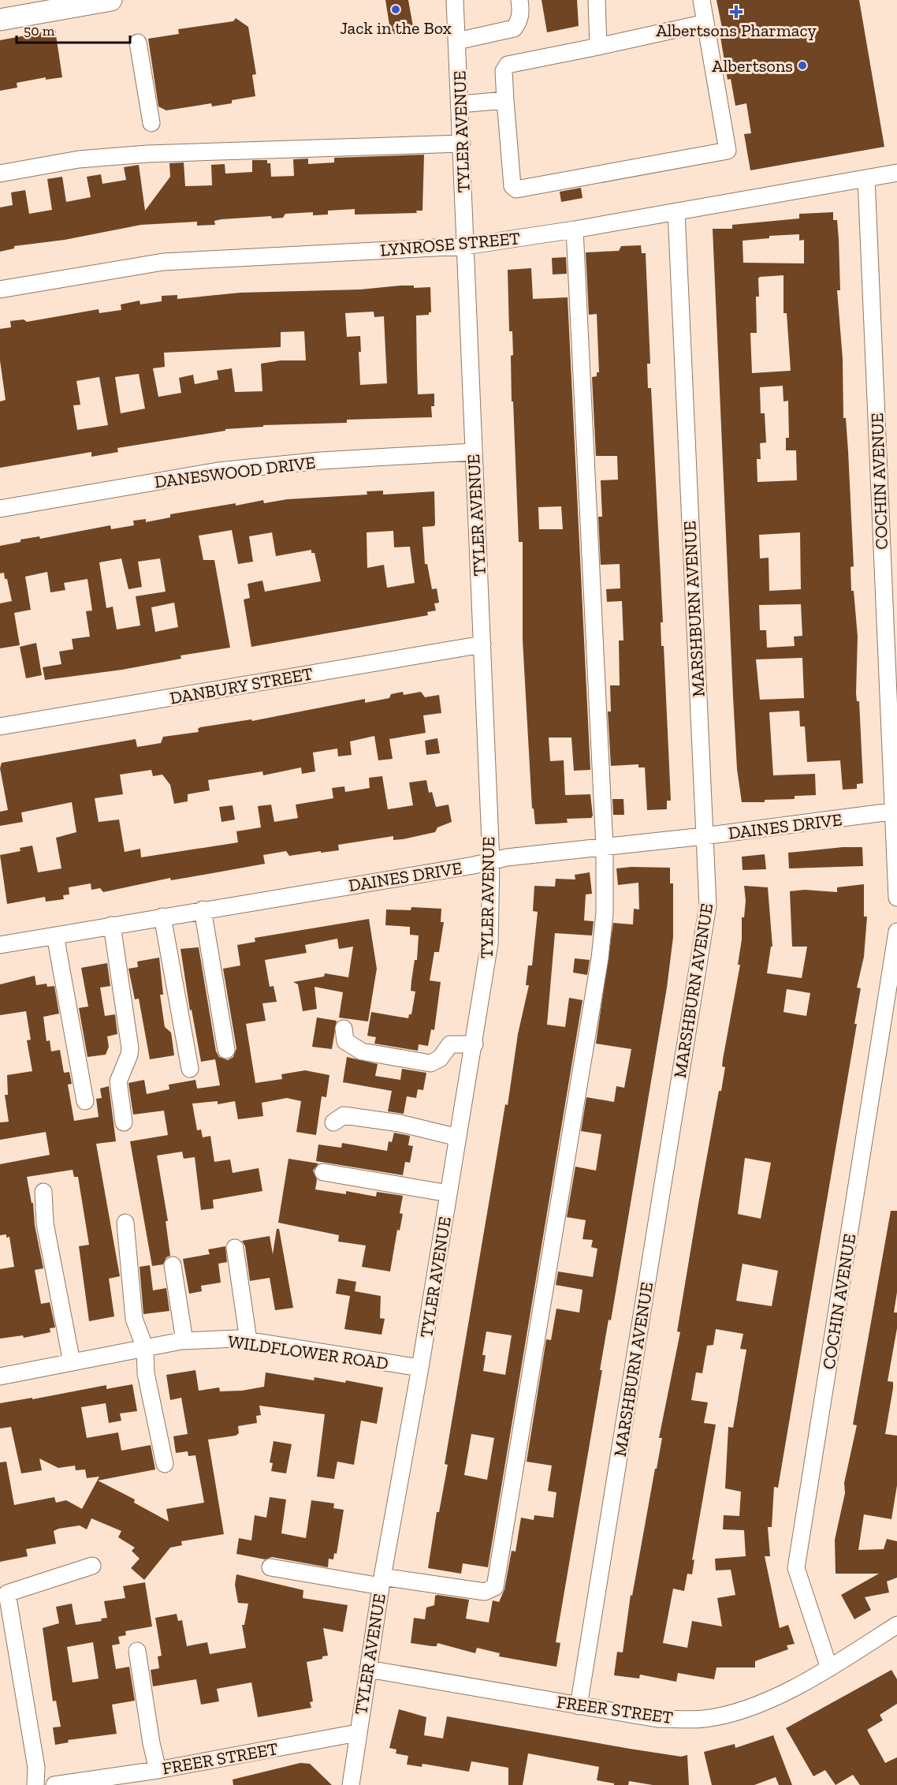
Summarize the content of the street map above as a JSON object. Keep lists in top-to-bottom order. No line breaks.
{"streets":{"street":["TYLER AVENUE","LYNROSE STREET","DANESWOOD DRIVE","COCHIN AVENUE","MARSHBURN AVENUE","DANBURY STREET","DAINES DRIVE","WILDFLOWER ROAD","FREER STREET"]},"crossings":[["TYLER AVENUE","LYNROSE STREET"],["TYLER AVENUE","DANESWOOD DRIVE"],["TYLER AVENUE","DANBURY STREET"],["TYLER AVENUE","DAINES DRIVE"],["TYLER AVENUE","WILDFLOWER ROAD"],["TYLER AVENUE","FREER STREET"],["LYNROSE STREET","COCHIN AVENUE"],["LYNROSE STREET","MARSHBURN AVENUE"],["COCHIN AVENUE","DAINES DRIVE"],["COCHIN AVENUE","FREER STREET"],["MARSHBURN AVENUE","DAINES DRIVE"],["MARSHBURN AVENUE","FREER STREET"]],"places":{"other":["Jack in the Box","Albertsons"],"health":["Albertsons Pharmacy"]},"scale_bar":"50 m"}
